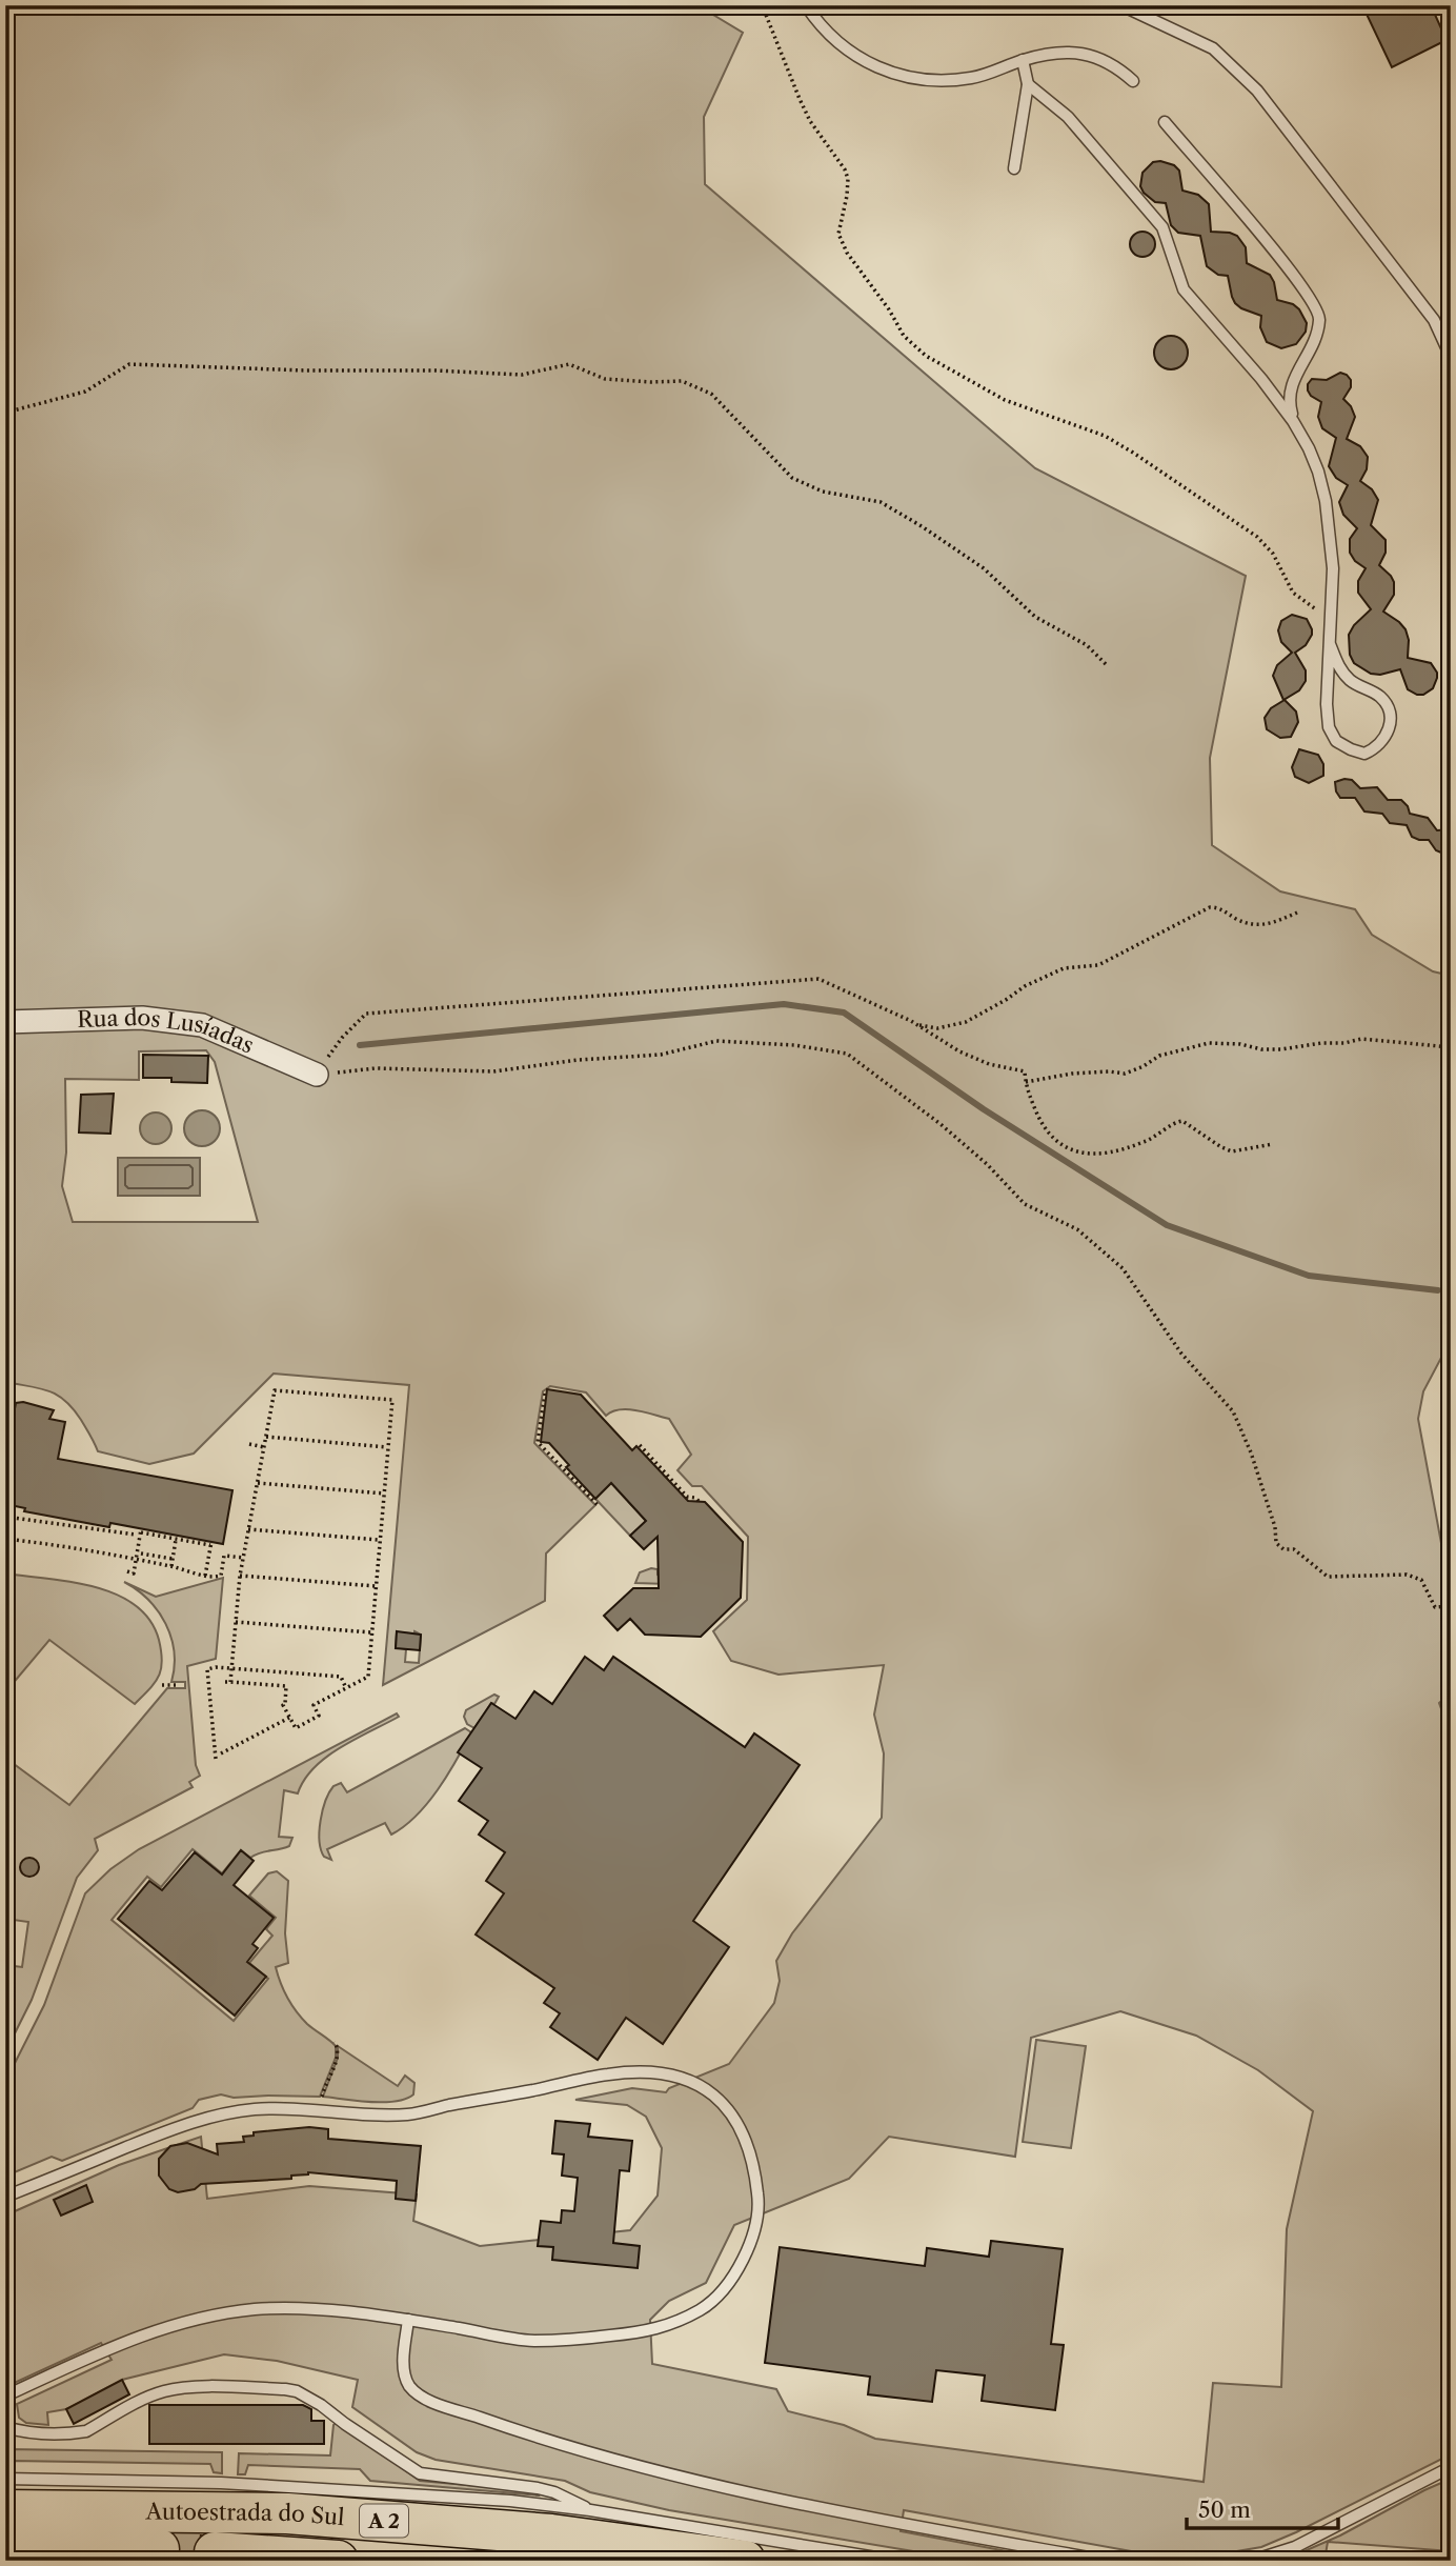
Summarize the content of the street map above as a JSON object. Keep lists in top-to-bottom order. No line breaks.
{"streets":{"highway":["Autoestrada do Sul","A 2"],"street":["Rua dos Lusíadas"]},"scale_bar":"50 m"}
